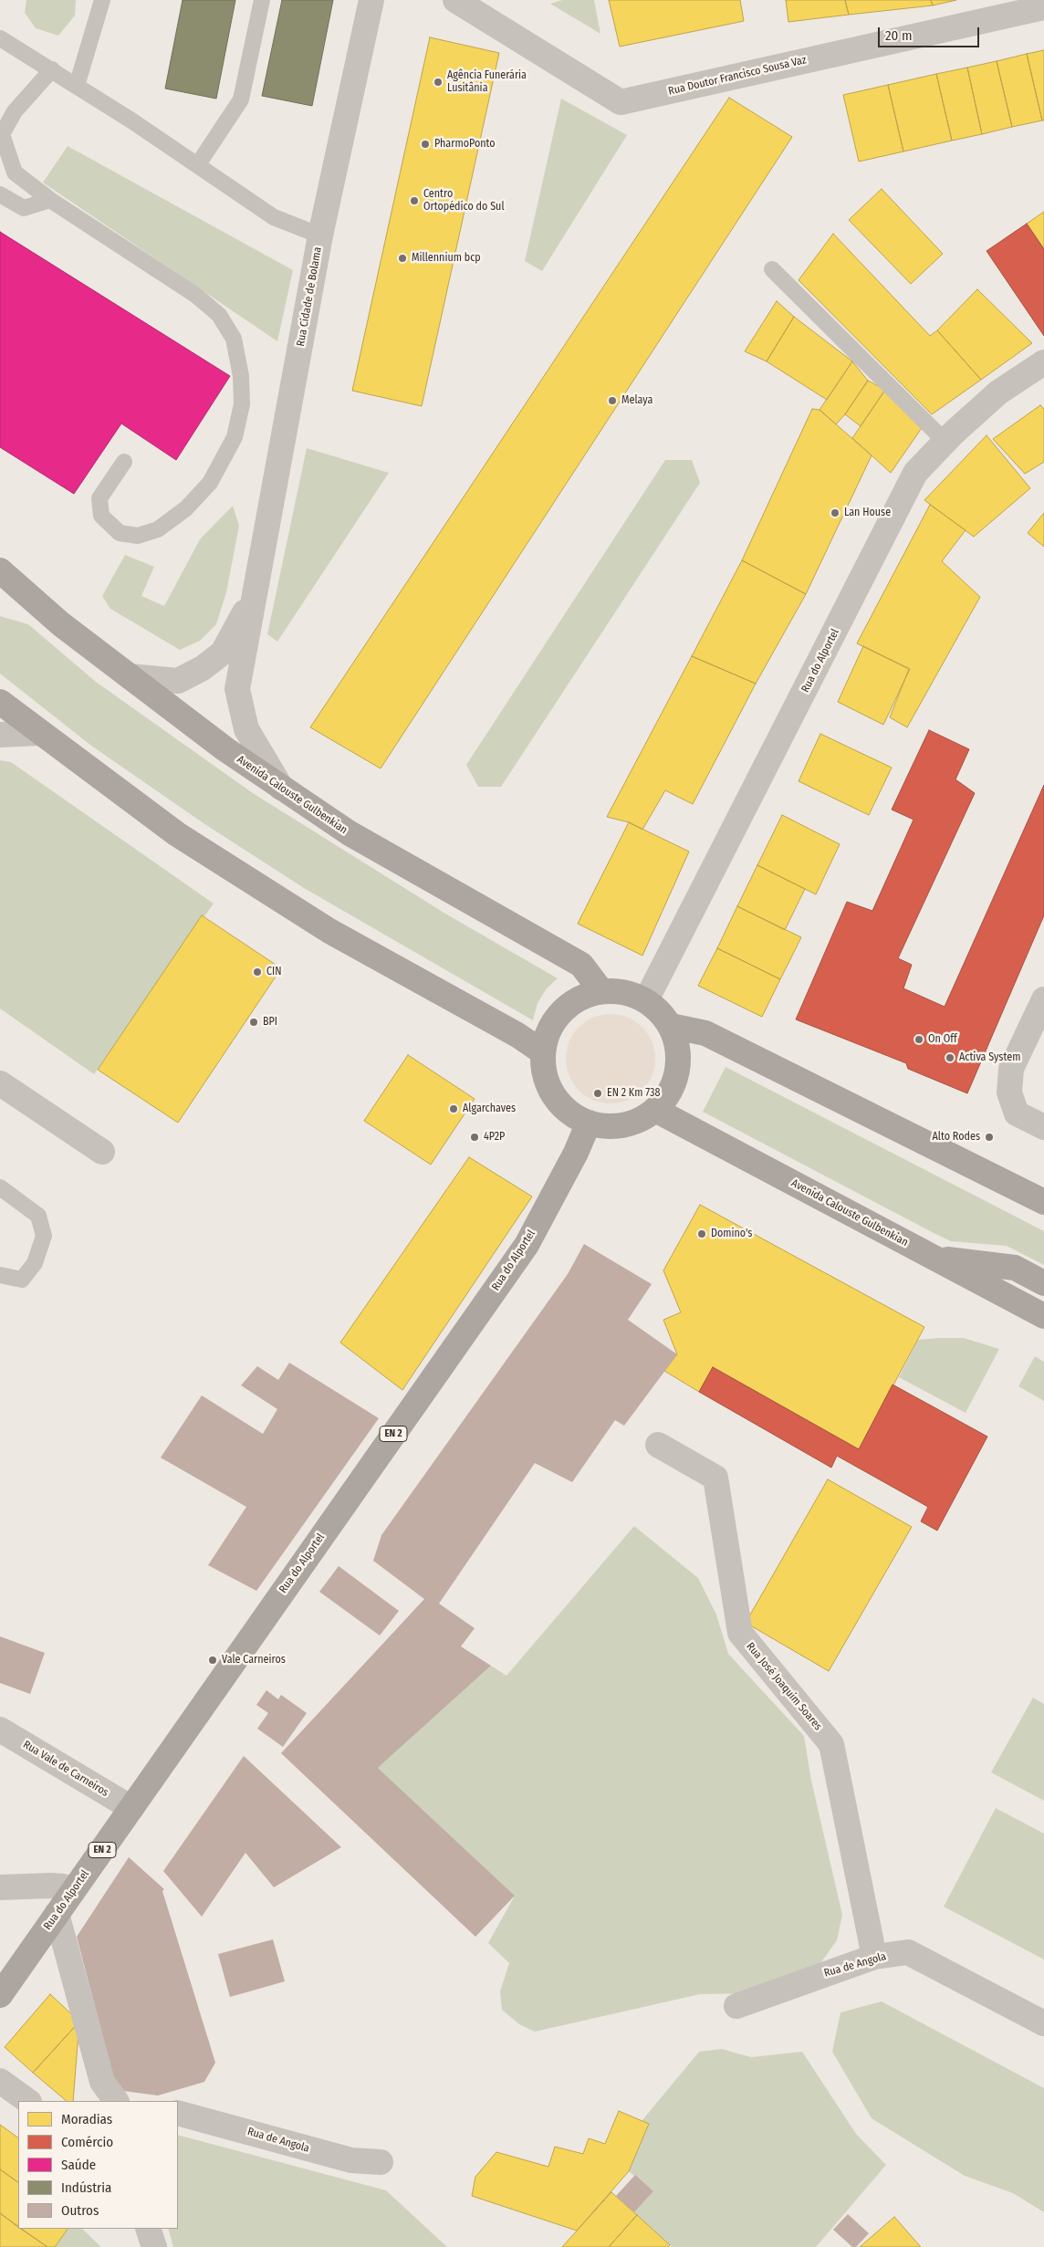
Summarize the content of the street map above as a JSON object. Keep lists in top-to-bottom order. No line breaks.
{"streets":{"main road":["Rua do Alportel","Avenida Calouste Gulbenkian","EN 2"],"street":["Rua Doutor Francisco Sousa Vaz","Rua Cidade de Bolama","Rua José Joaquim Soares","Rua Vale de Carneiros","Rua de Angola"]},"crossings":[["Rua Cidade de Bolama","Avenida Calouste Gulbenkian"],["Rua do Alportel","Avenida Calouste Gulbenkian"],["Rua do Alportel","Rua Vale de Carneiros"],["Rua José Joaquim Soares","Rua de Angola"]],"places":["Agência Funerária Lusitânia","PharmoPonto","Centro Ortopédico do Sul","Millennium bcp","Melaya","Lan House","CIN","BPI","On Off","Activa System","EN 2 Km 738","Algarchaves","4P2P","Alto Rodes","Domino's","Vale Carneiros"],"legend":["Moradias","Comércio","Saúde","Indústria","Outros"],"scale_bar":"20 m"}
